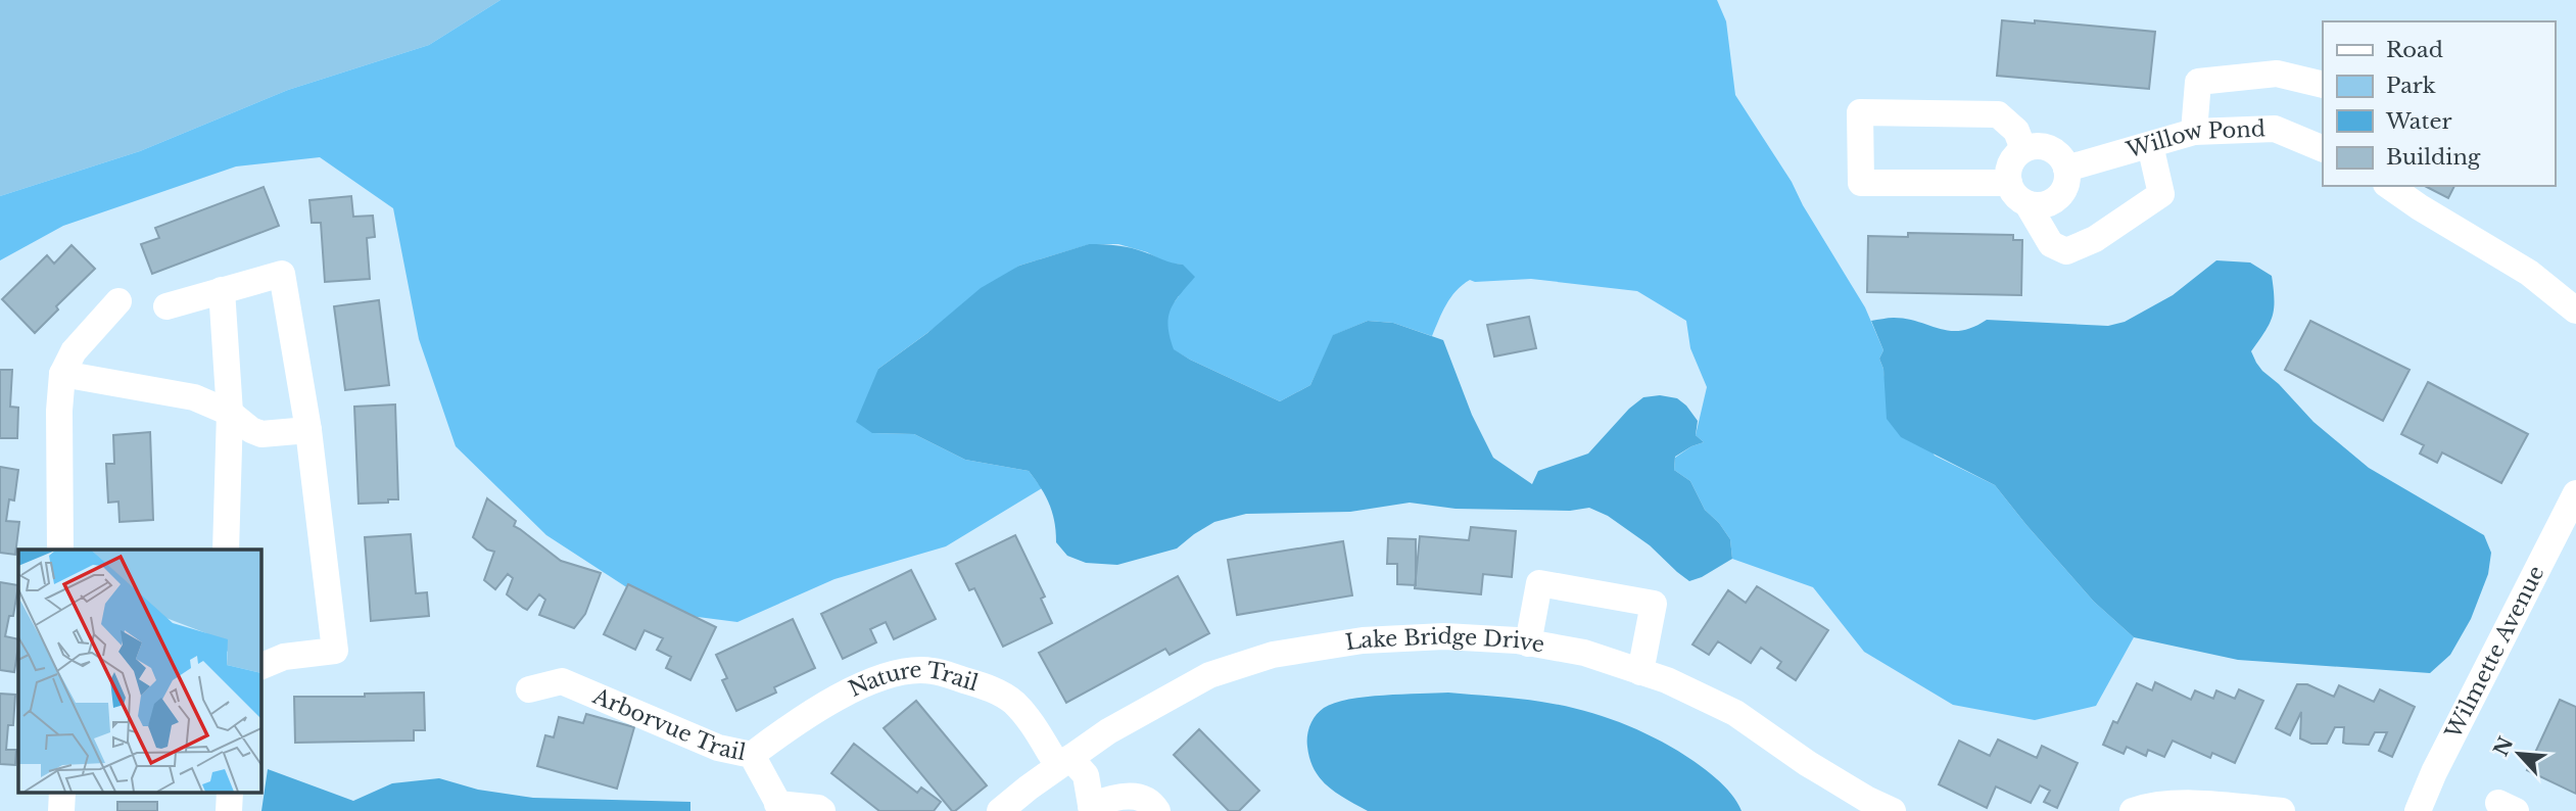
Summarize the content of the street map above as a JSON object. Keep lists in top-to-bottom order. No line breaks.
{"streets":{"street":["Willow Pond","Lake Bridge Drive","Wilmette Avenue","Nature Trail","Arborvue Trail"]},"crossings":[["Lake Bridge Drive","Nature Trail"],["Nature Trail","Arborvue Trail"]],"legend":["Road","Park","Water","Building"],"north":"top left"}
